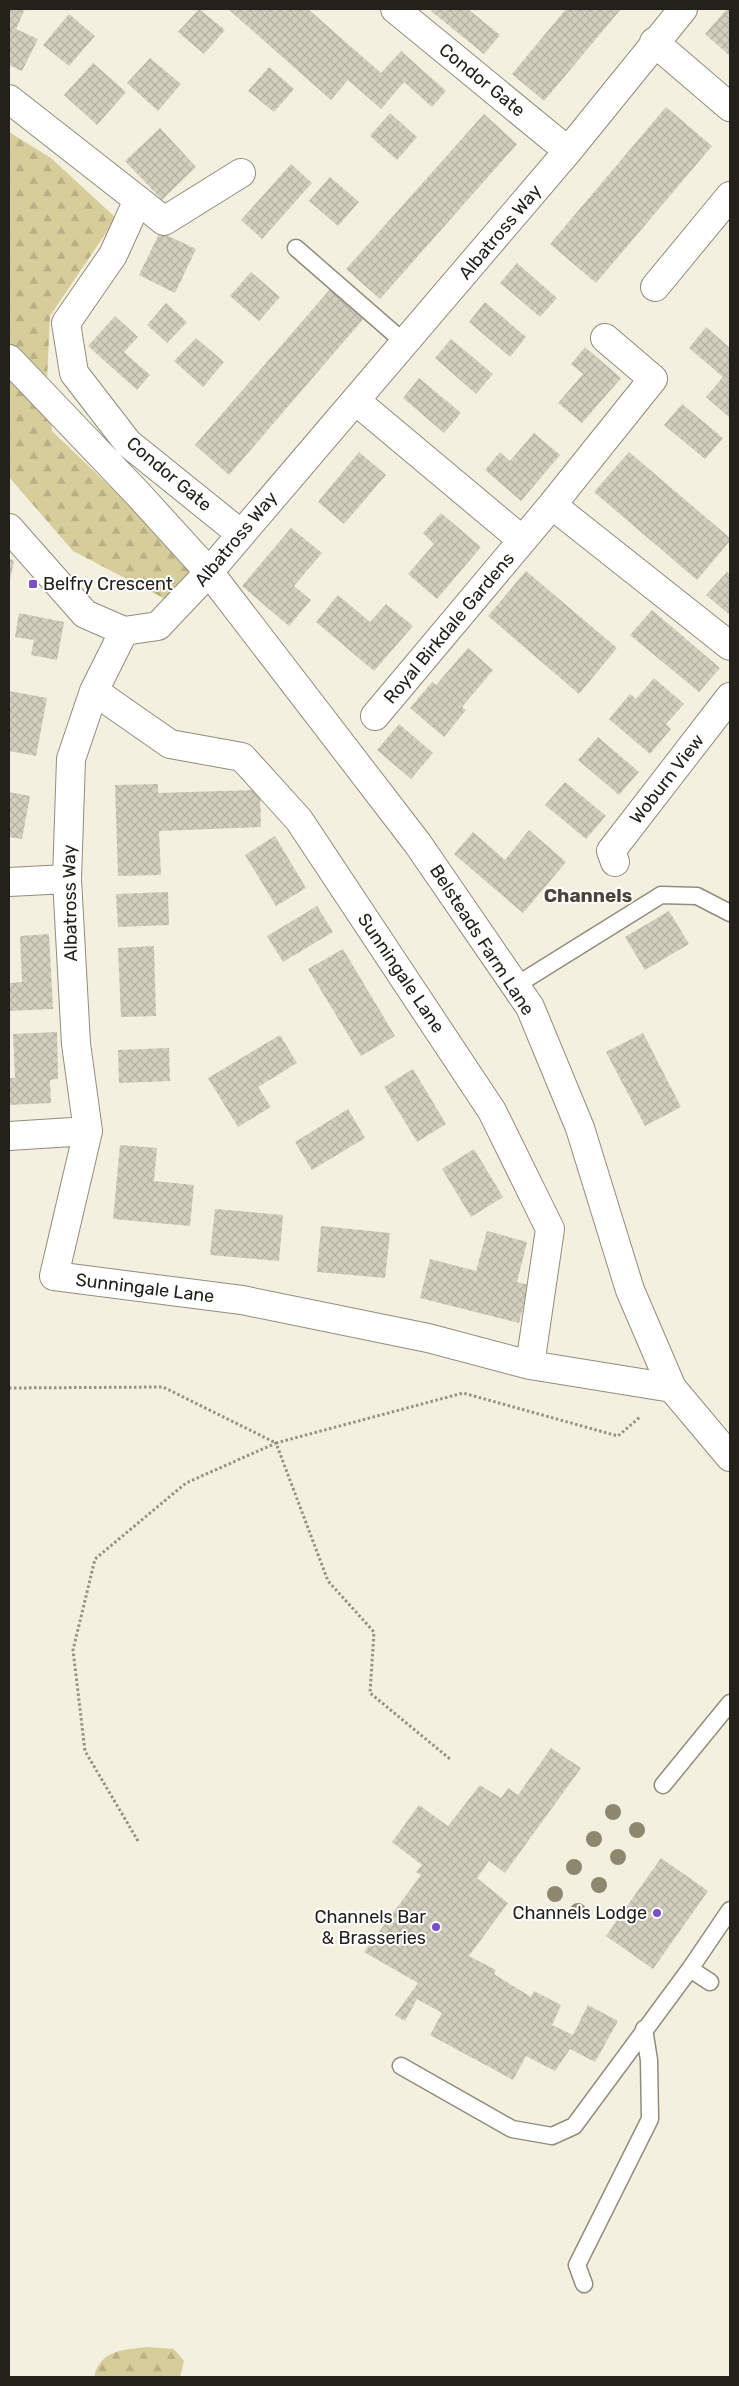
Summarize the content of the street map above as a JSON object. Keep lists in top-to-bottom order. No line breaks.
{"streets":{"street":["Condor Gate","Albatross Way","Royal Birkdale Gardens","Woburn View","Belsteads Farm Lane","Sunningale Lane"]},"crossings":[["Condor Gate","Albatross Way"],["Condor Gate","Belsteads Farm Lane"],["Albatross Way","Royal Birkdale Gardens"],["Albatross Way","Belsteads Farm Lane"],["Albatross Way","Sunningale Lane"],["Belsteads Farm Lane","Sunningale Lane"]],"districts":["Channels"],"places":{"transit":["Belfry Crescent"],"other":["Channels Lodge","Channels Bar & Brasseries"]}}
